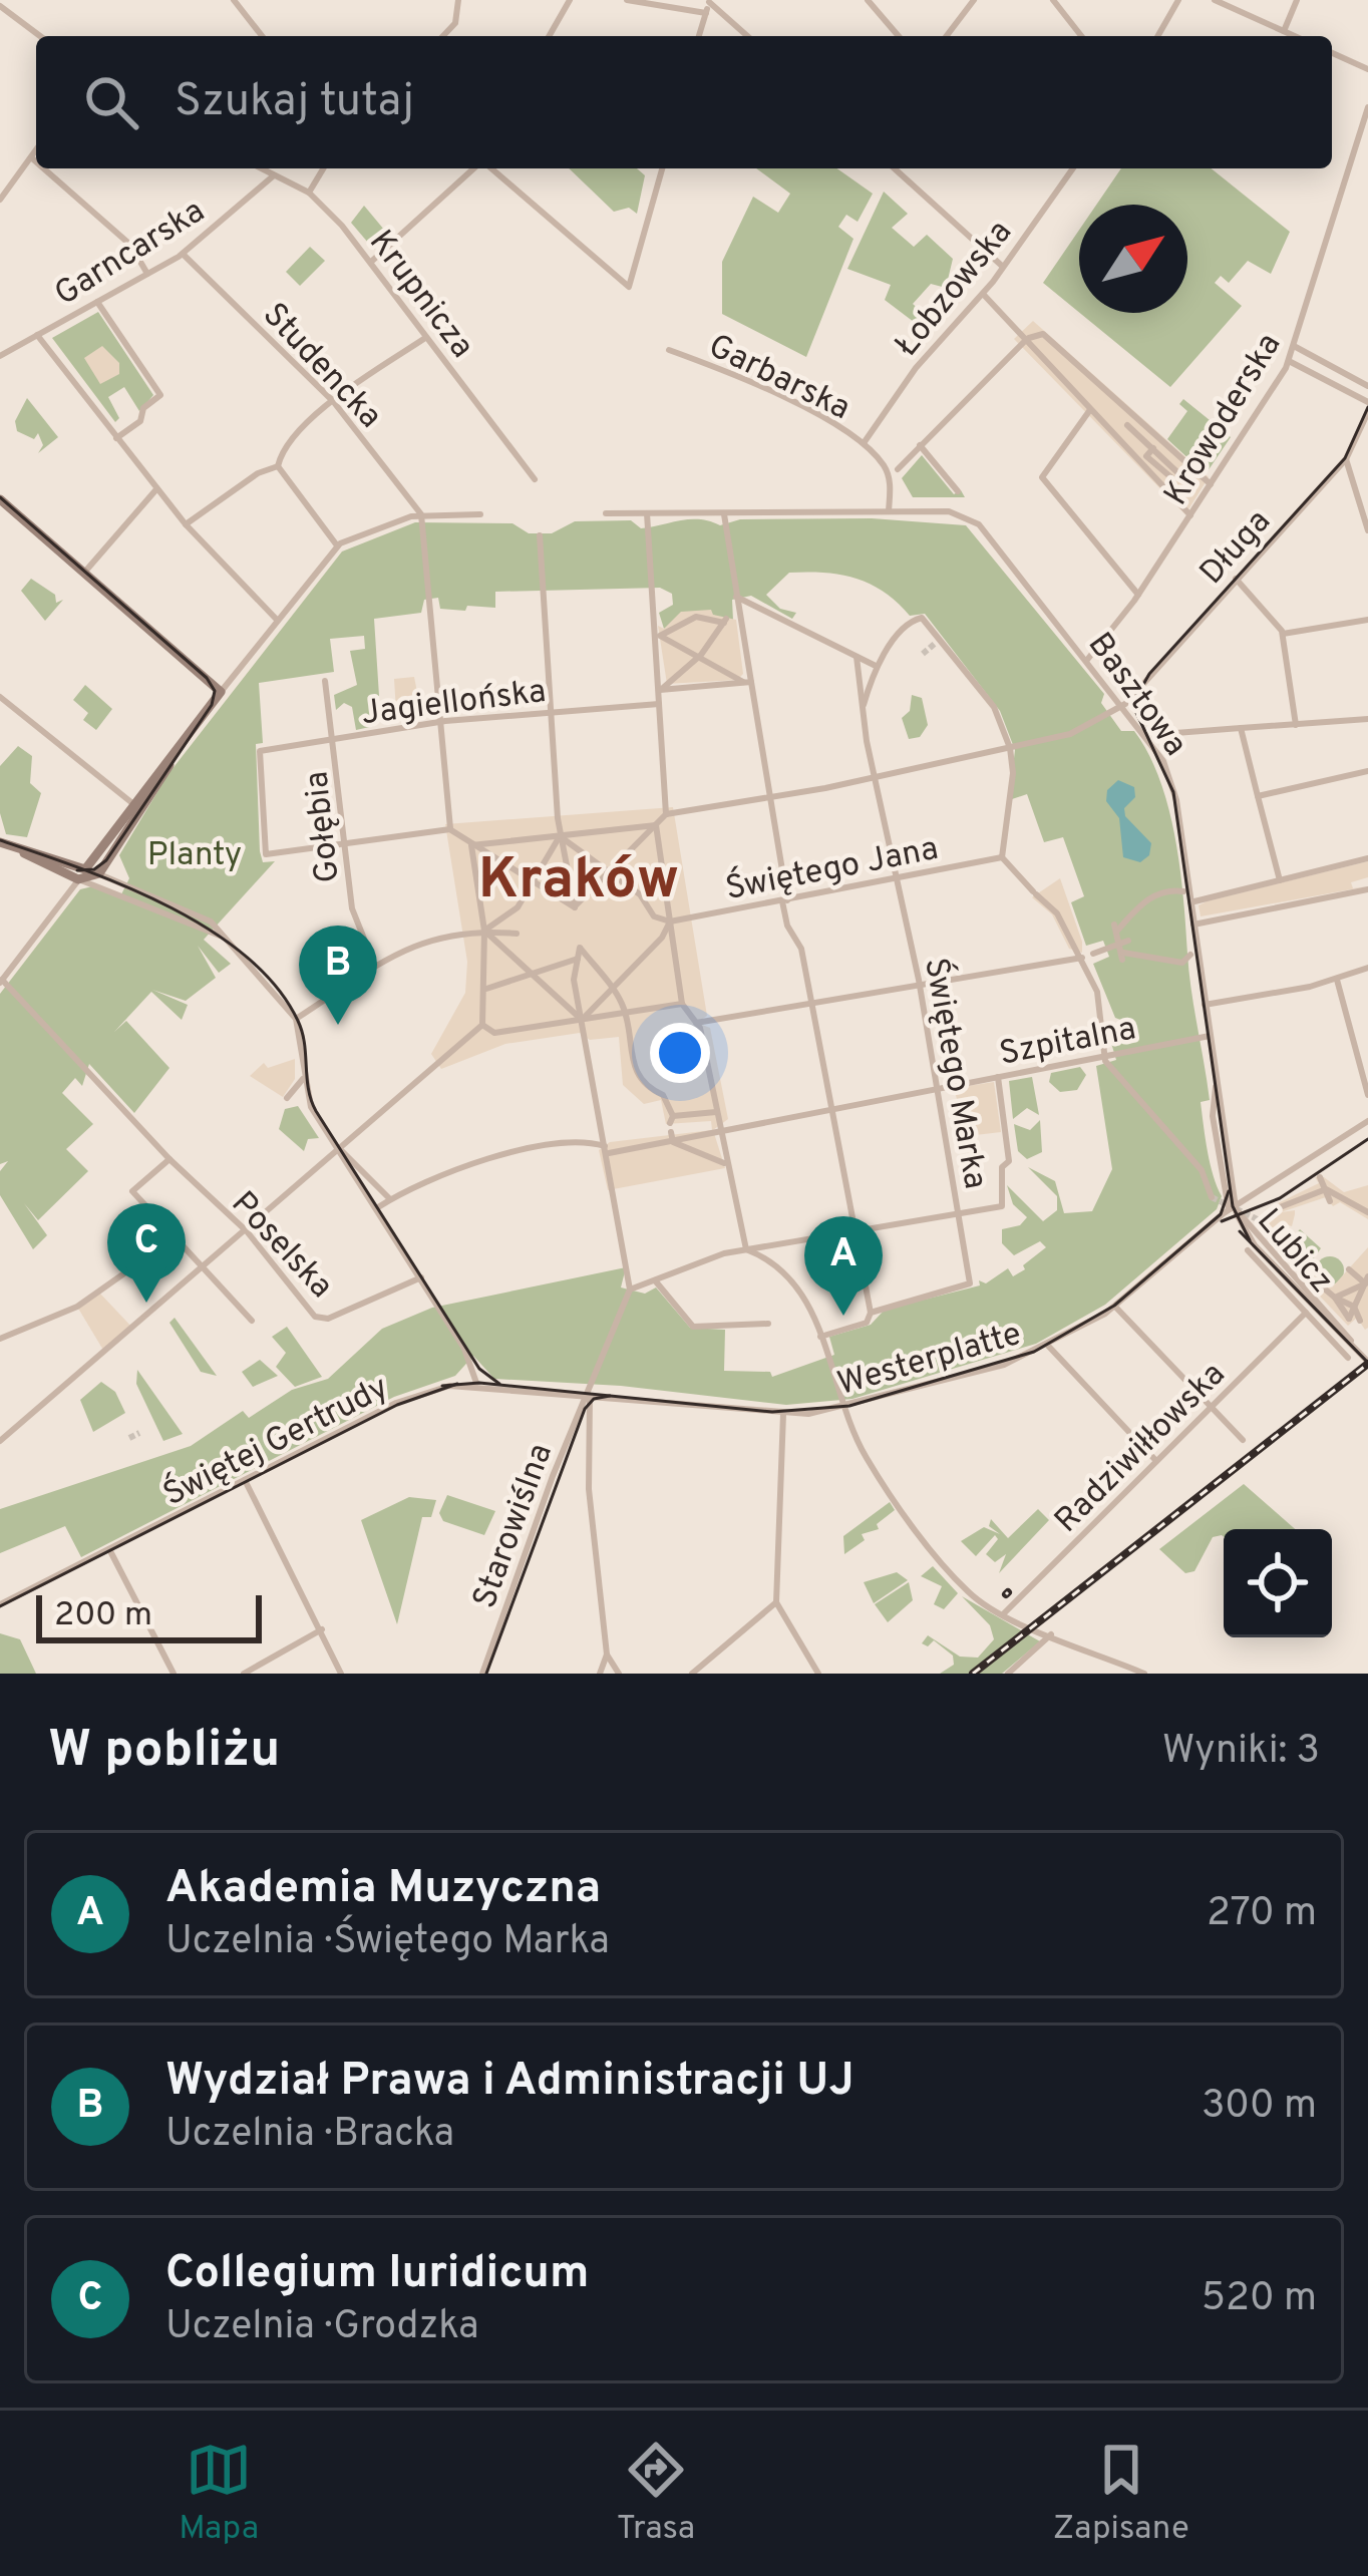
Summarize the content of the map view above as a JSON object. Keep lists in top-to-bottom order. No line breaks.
{"streets":{"street":["Garncarska","Łobzowska","Krupnicza","Studencka","Garbarska","Krowoderska","Długa","Basztowa","Jagiellońska","Gołębia","Świętego Jana","Szpitalna","Świętego Marka","Poselska","Lubicz","Westerplatte","Świętej Gertrudy","Radziwiłłowska","Starowiślna"]},"crossings":[["Garncarska","Krupnicza"],["Garncarska","Studencka"],["Łobzowska","Garbarska"],["Garbarska","Basztowa"],["Krowoderska","Basztowa"],["Długa","Basztowa"],["Długa","Świętego Marka"],["Basztowa","Szpitalna"],["Basztowa","Lubicz"],["Basztowa","Westerplatte"],["Jagiellońska","Gołębia"],["Świętego Jana","Świętego Marka"],["Szpitalna","Świętego Marka"],["Lubicz","Westerplatte"],["Lubicz","Radziwiłłowska"],["Westerplatte","Świętej Gertrudy"],["Westerplatte","Starowiślna"],["Świętej Gertrudy","Starowiślna"]],"districts":["Kraków"],"parks":["Planty"],"scale_bar":"200 m","north":"top right","page":{"search":"Szukaj tutaj","pins":["B","C","A"],"scale":"200 m","heading":["W pobliżu","Wyniki: 3"],"list":[{"mark":"A","name":"Akademia Muzyczna","note":"Uczelnia · Świętego Marka","value":"270 m"},{"mark":"B","name":"Wydział Prawa i Administracji UJ","note":"Uczelnia · Bracka","value":"300 m"},{"mark":"C","name":"Collegium Iuridicum","note":"Uczelnia · Grodzka","value":"520 m"}],"nav":["Mapa","Trasa","Zapisane"]}}
